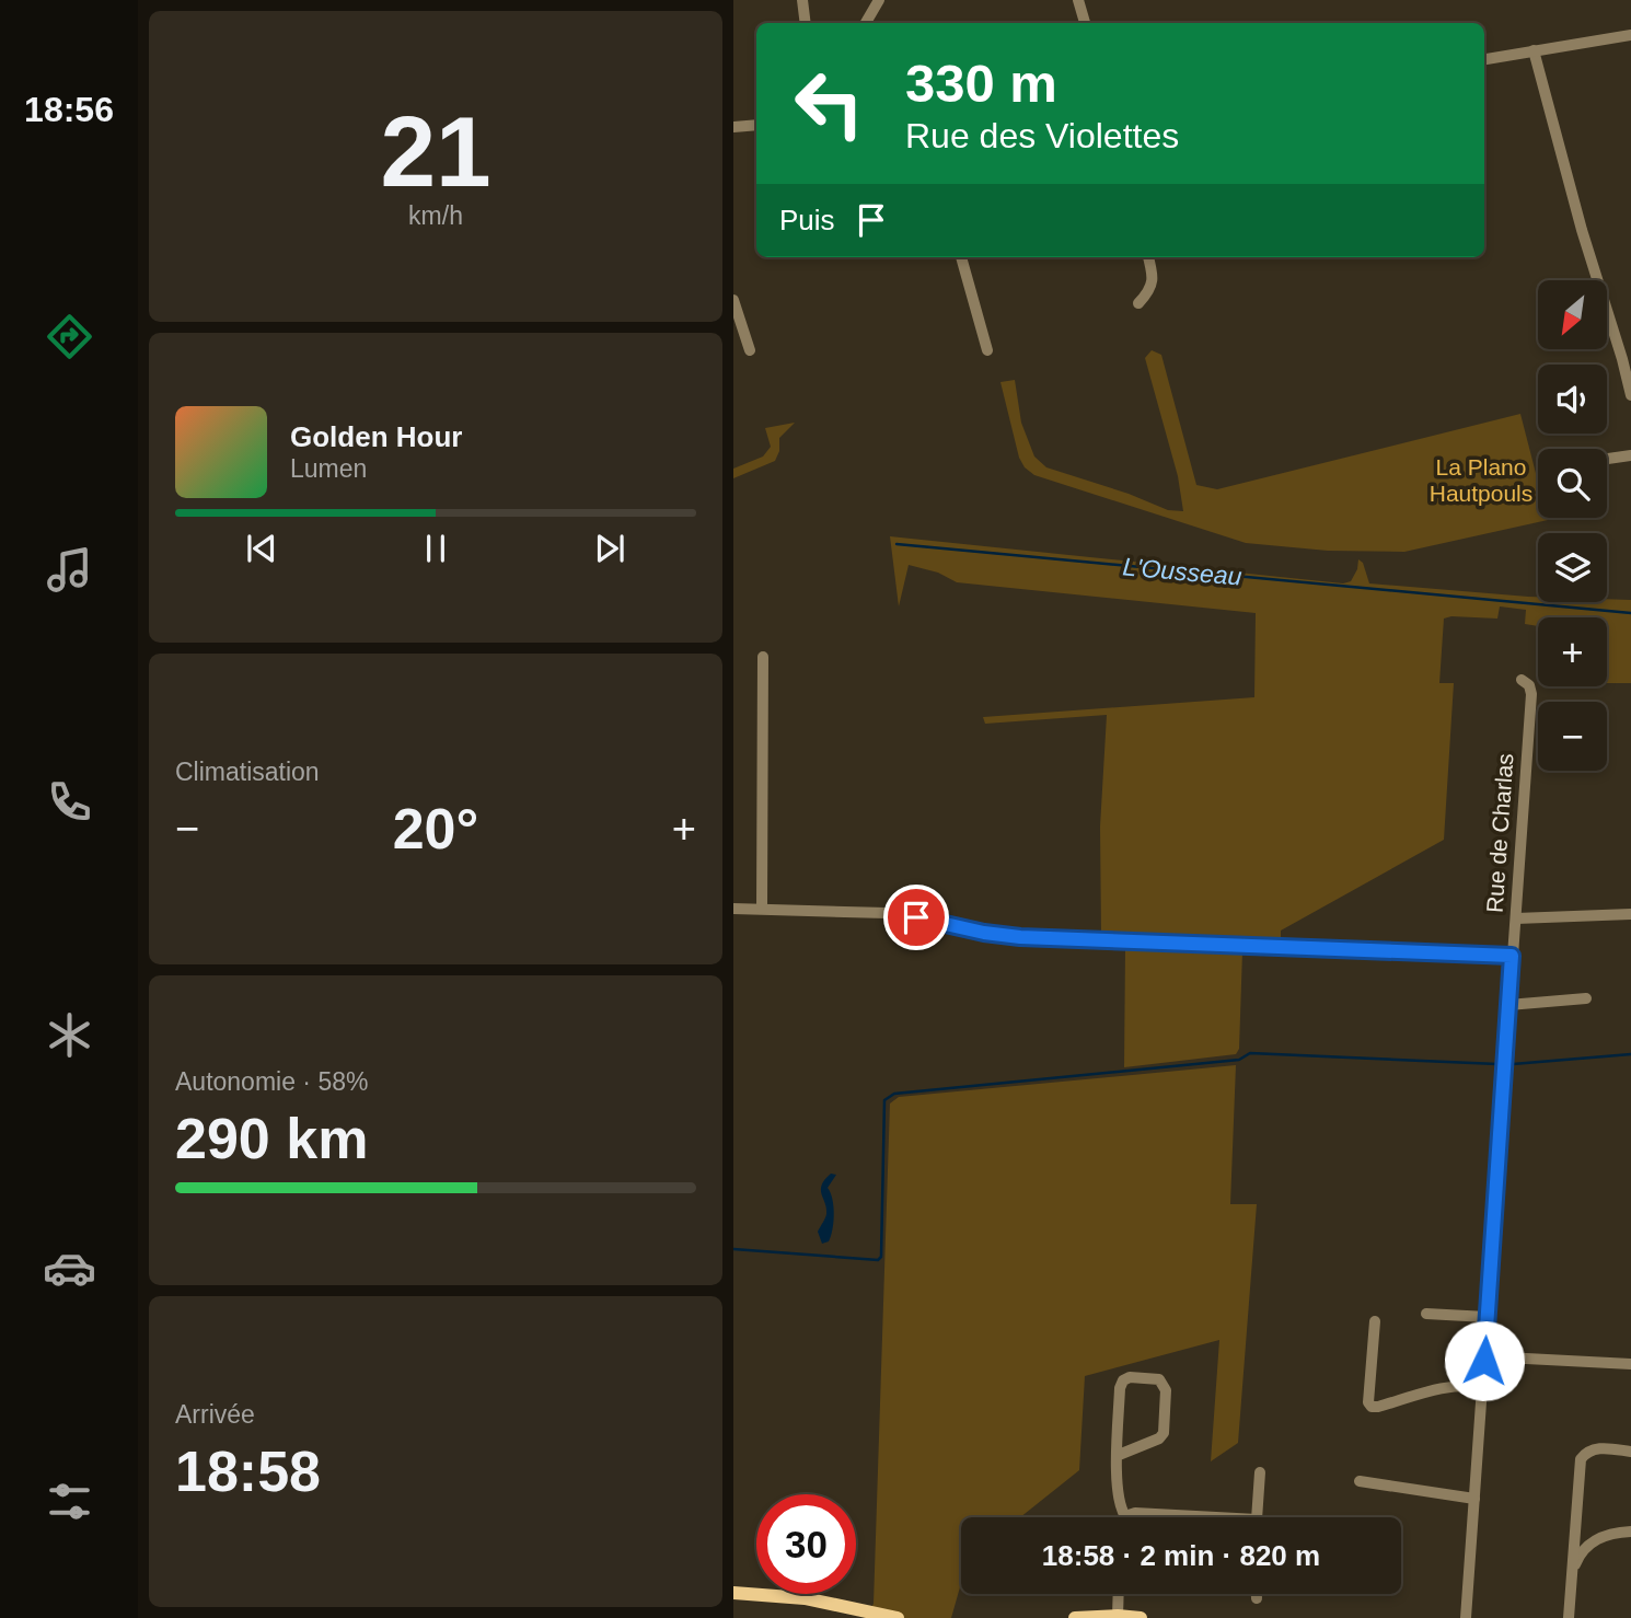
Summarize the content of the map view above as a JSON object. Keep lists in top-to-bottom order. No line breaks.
{"streets":{"street":["Rue de Charlas"]},"water":["L'Ousseau"],"parks":["La Plano Hautpouls"],"north":"bottom left","page":{"tabs":"18:56","tile":[["21","km/h"],"Climatisation",["Autonomie · 58%","290 km"],["Arrivée","18:58"]],"turn":["330 m","Rue des Violettes"],"then":"Puis","map_buttons":["+","−"],"song":["Golden Hour","Lumen"],"heat":["−","20°","+"],"limit":"30","trip":"18:58 · 2 min · 820 m"}}
